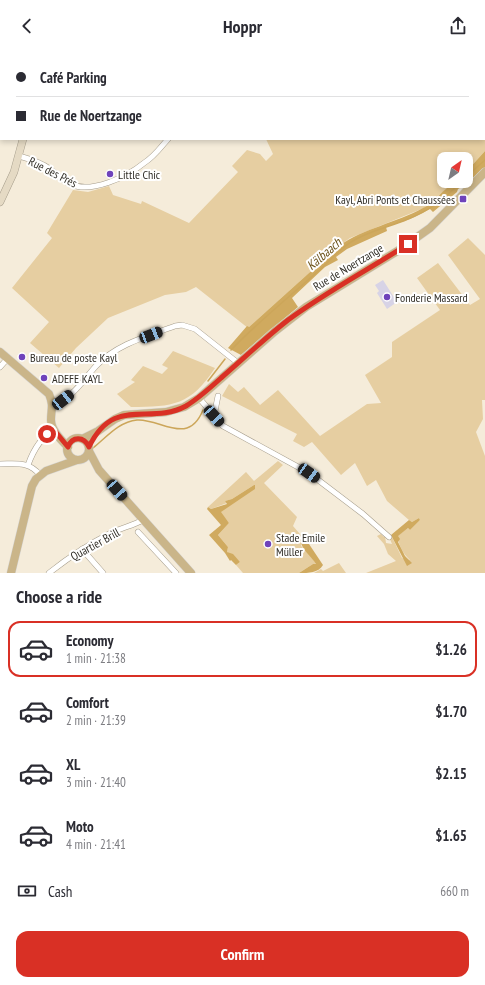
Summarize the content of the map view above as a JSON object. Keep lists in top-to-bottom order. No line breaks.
{"streets":{"main road":["Rue de Noertzange"],"street":["Rue des Prés","Quartier Brill"]},"water":["Kälbaach"],"places":{"other":["Little Chic","Fonderie Massard","Bureau de poste Kayl","ADEFE KAYL","Stade Emile Müller"],"transit":["Kayl, Abri Ponts et Chaussées"]},"north":"top right","page":{"header":"Hoppr","banner":["Café Parking","Rue de Noertzange"],"heading":"Choose a ride","list":[{"name":"Economy","note":"1 min · 21:38","value":"$1.26"},{"name":"Comfort","note":"2 min · 21:39","value":"$1.70"},{"name":"XL","note":"3 min · 21:40","value":"$2.15"},{"name":"Moto","note":"4 min · 21:41","value":"$1.65"}],"pay":["Cash","660 m"],"buttons":"Confirm"}}
